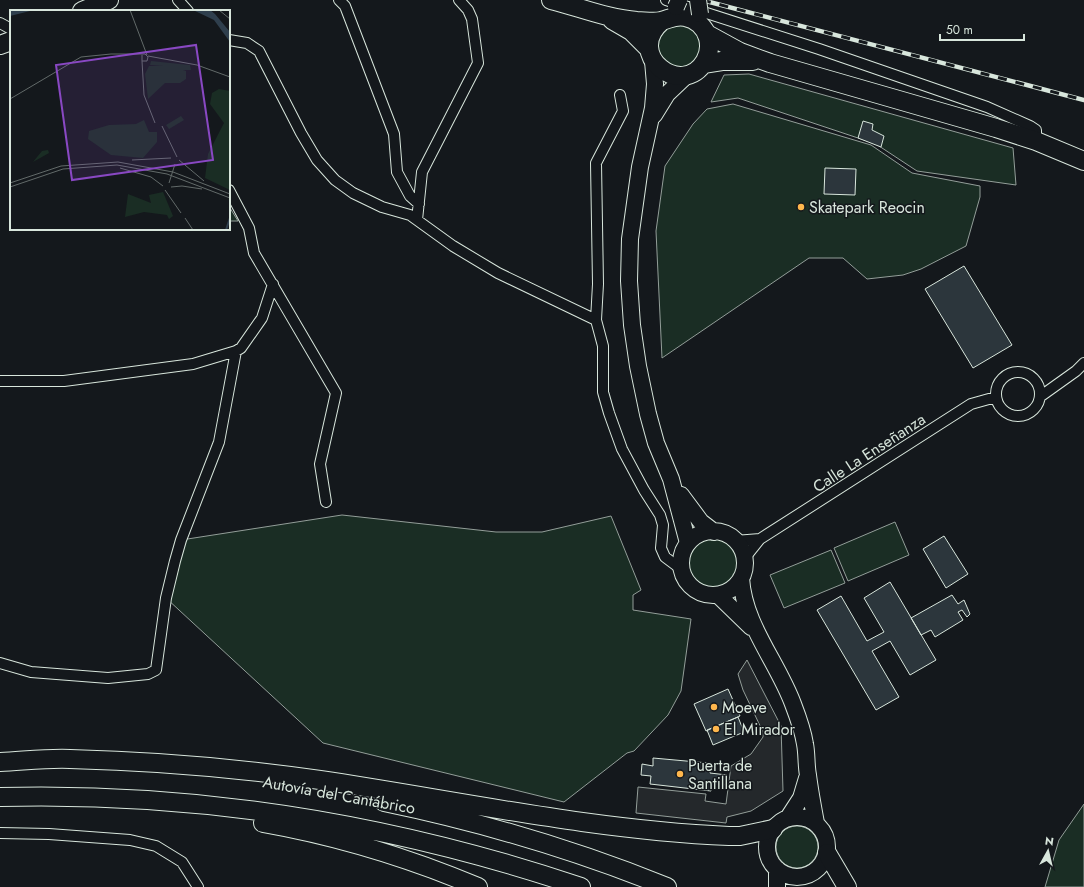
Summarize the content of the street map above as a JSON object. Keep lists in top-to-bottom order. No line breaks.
{"streets":{"highway":["Autovía del Cantábrico"],"street":["Calle La Enseñanza"]},"places":["Skatepark Reocin","Moeve","El Mirador","Puerta de Santillana"],"scale_bar":"50 m","north":"top"}
